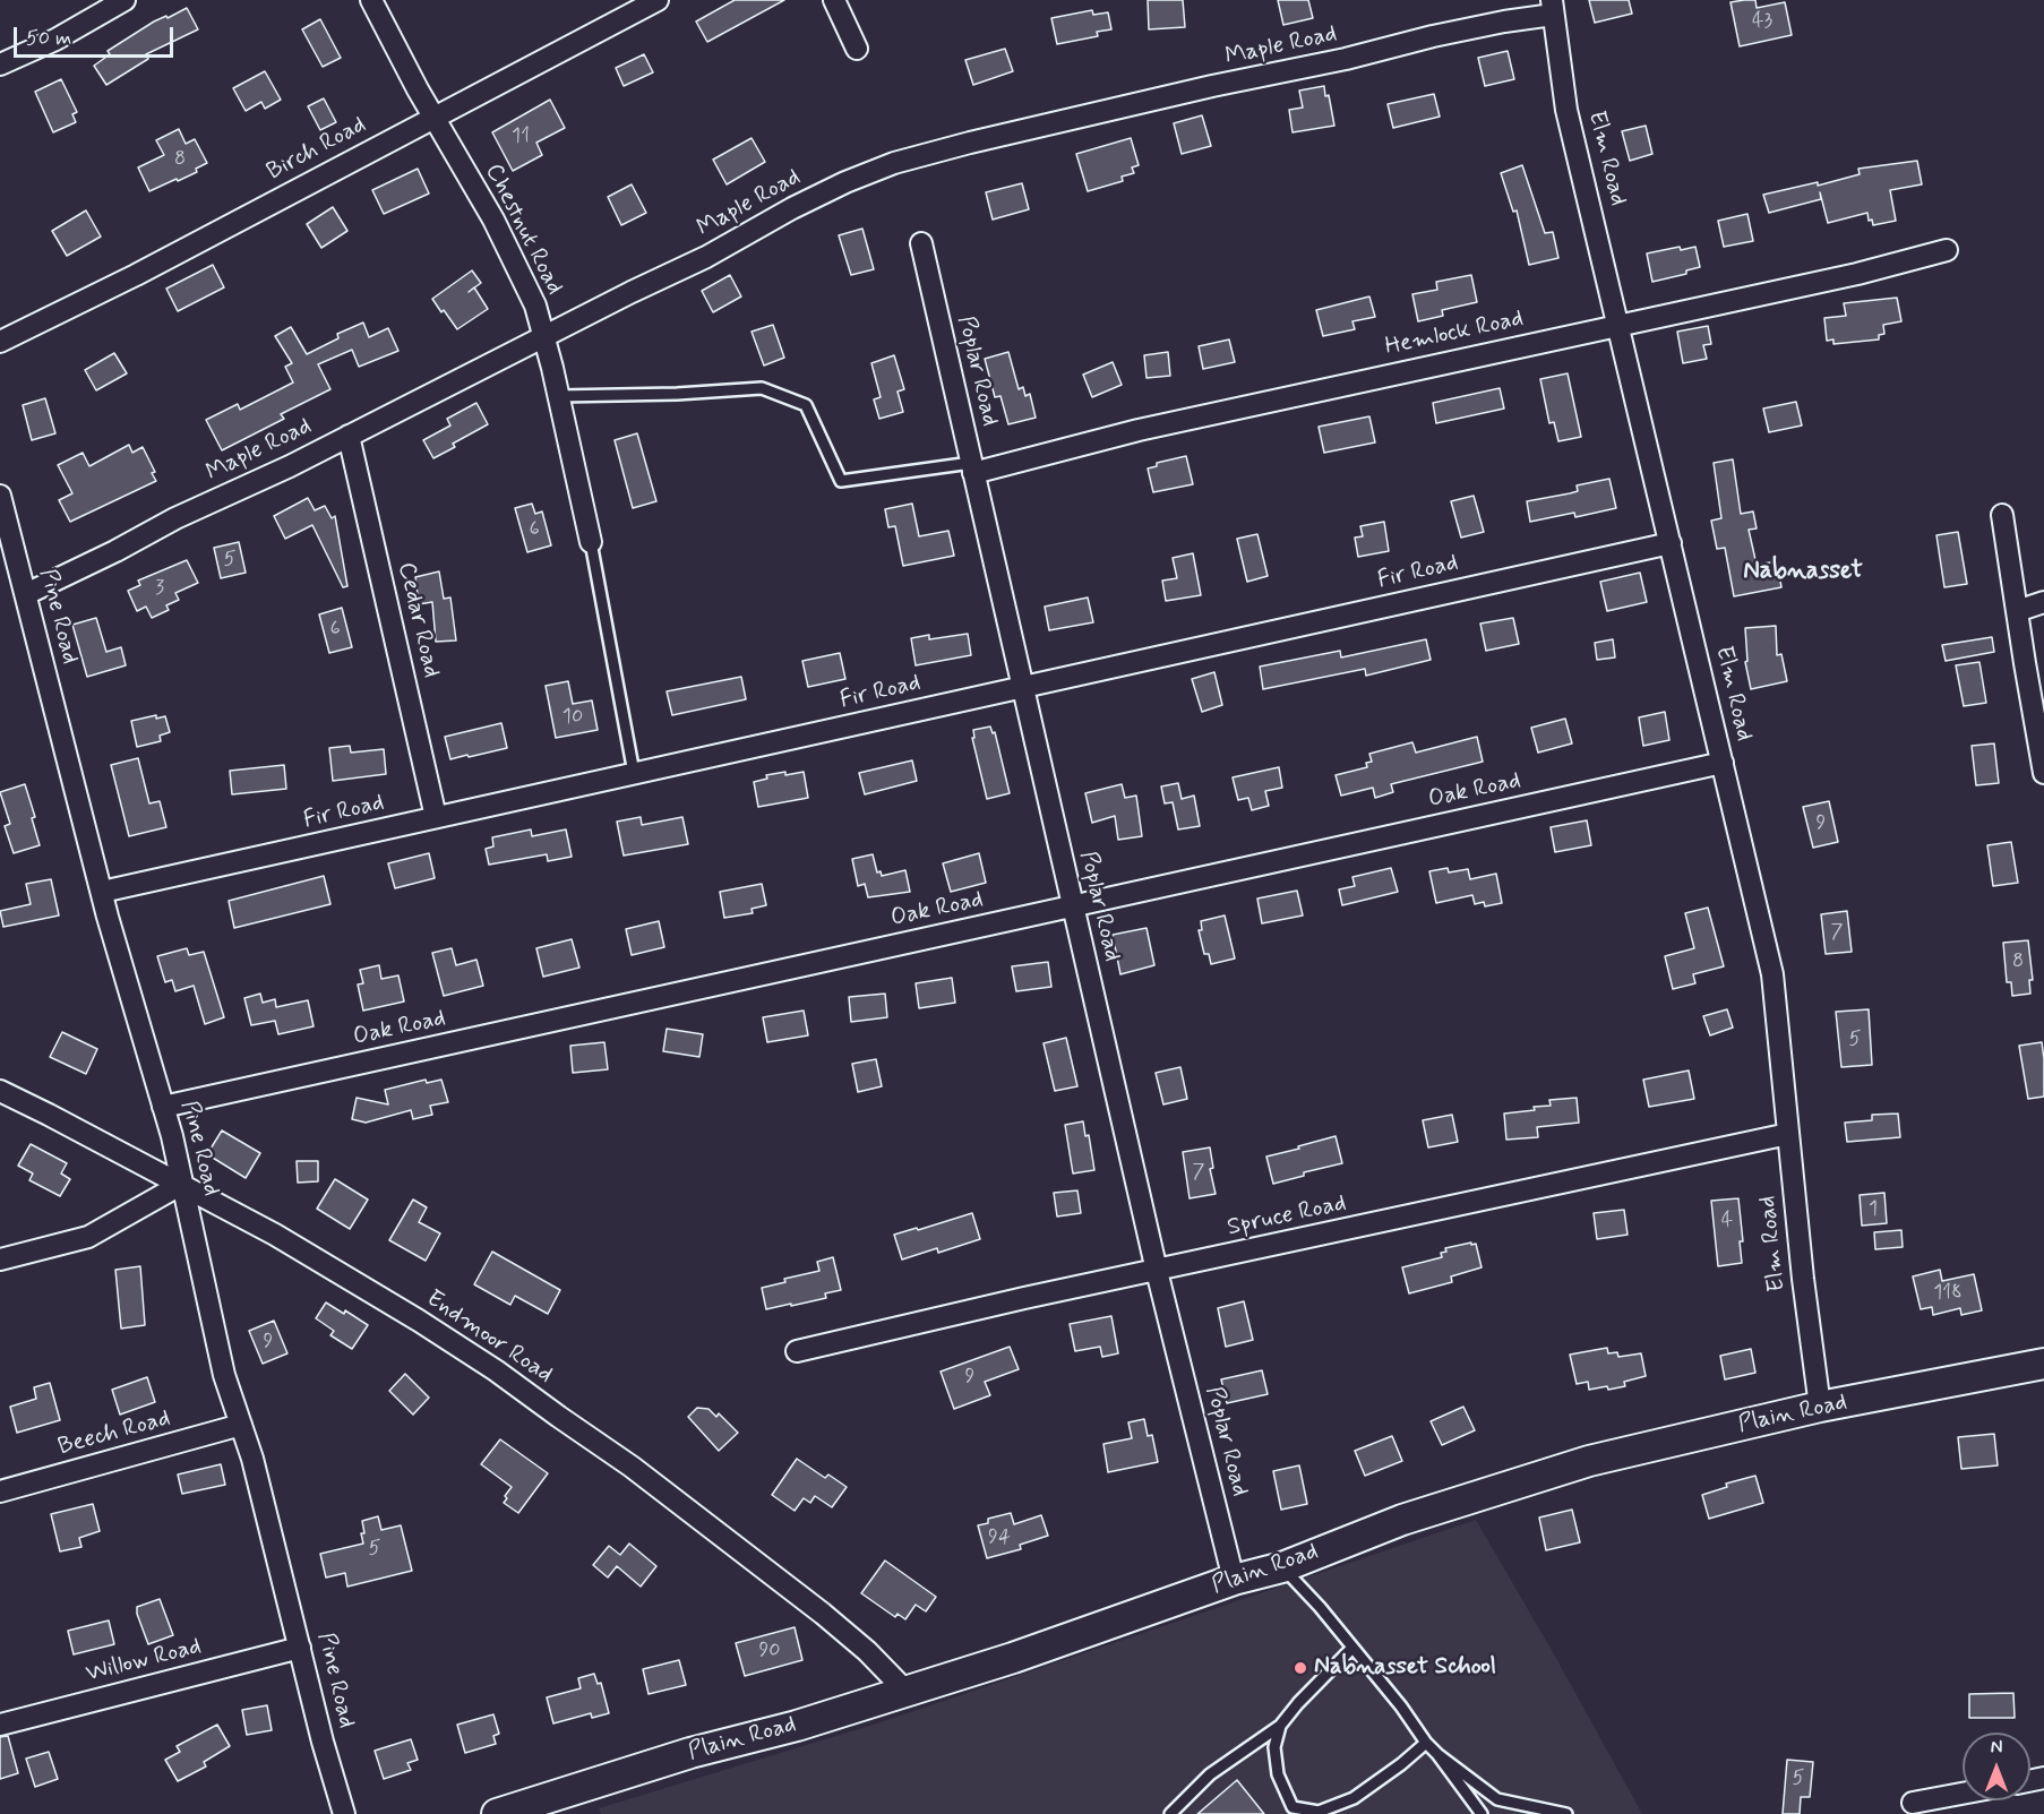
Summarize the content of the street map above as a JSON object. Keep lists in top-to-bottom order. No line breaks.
{"streets":{"main road":["Plain Road"],"street":["Maple Road","Birch Road","Elm Road","Chestnut Road","Hemlock Road","Poplar Road","Fir Road","Pine Road","Cedar Road","Oak Road","Spruce Road","Endmoor Road","Beech Road","Willow Road"]},"crossings":[["Maple Road","Elm Road"],["Maple Road","Chestnut Road"],["Maple Road","Pine Road"],["Maple Road","Cedar Road"],["Birch Road","Chestnut Road"],["Elm Road","Hemlock Road"],["Elm Road","Fir Road"],["Elm Road","Oak Road"],["Elm Road","Spruce Road"],["Elm Road","Plain Road"],["Hemlock Road","Poplar Road"],["Poplar Road","Fir Road"],["Poplar Road","Oak Road"],["Poplar Road","Spruce Road"],["Poplar Road","Plain Road"],["Fir Road","Pine Road"],["Fir Road","Cedar Road"],["Pine Road","Oak Road"],["Pine Road","Endmoor Road"],["Pine Road","Beech Road"],["Pine Road","Willow Road"],["Endmoor Road","Plain Road"]],"districts":["Nabnasset"],"places":["Nabnasset School"],"house_numbers":["43","11","8","6","5","3","6","10","9","7","8","5","7","1","4","118","9","9","94","5","90","5"],"scale_bar":"50 m","north":"top"}
